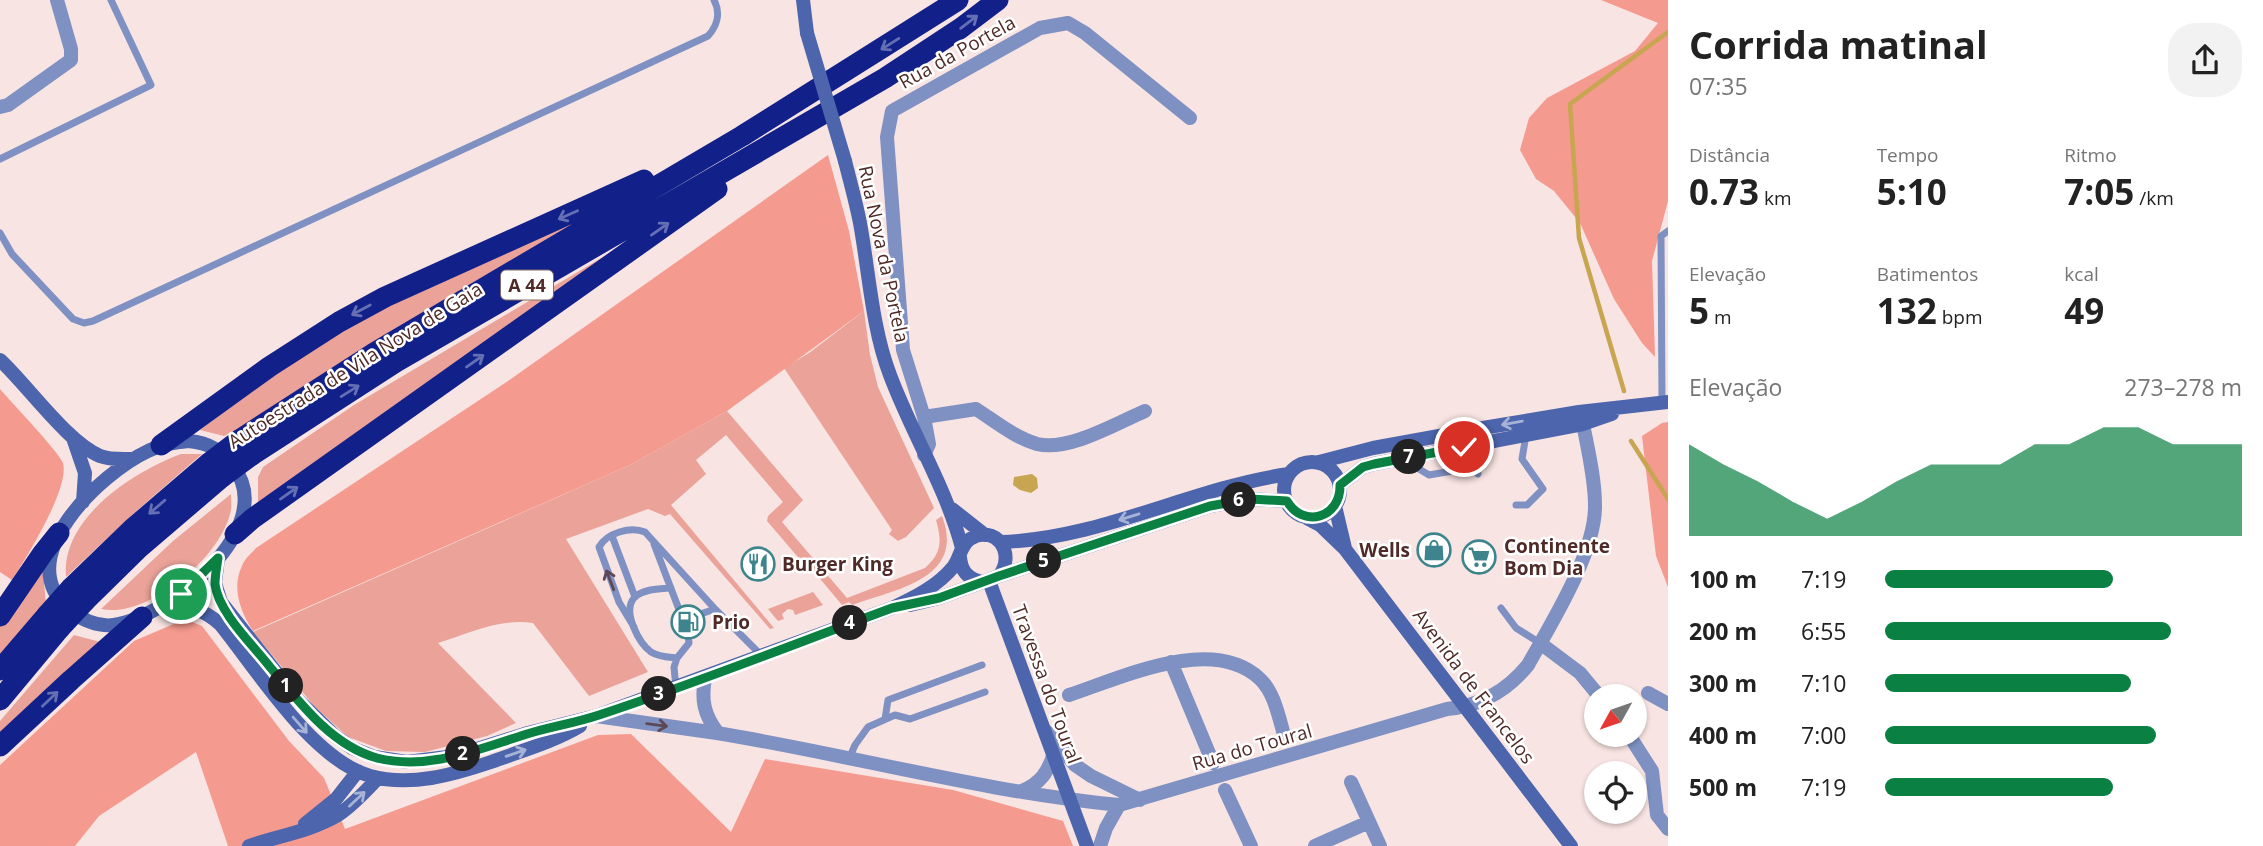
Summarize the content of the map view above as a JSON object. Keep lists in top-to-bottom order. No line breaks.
{"streets":{"highway":["A 44","Autoestrada de Vila Nova de Gaia"],"main road":["Rua Nova da Portela","Travessa do Toural","Avenida de Francelos"],"street":["Rua da Portela","Rua do Toural"]},"crossings":[["Rua da Portela","Rua Nova da Portela"],["Rua Nova da Portela","Travessa do Toural"],["Travessa do Toural","Rua do Toural"],["Avenida de Francelos","Rua do Toural"]],"places":{"shop":["Wells"],"supermarket":["Continente Bom Dia"],"restaurant":["Burger King"],"fuel station":["Prio"]},"north":"bottom left","page":{"heading":["Corrida matinal","07:35"],"stats":[["Distância","0.73 km"],["Tempo","5:10"],["Ritmo","7:05 /km"],["Elevação","5 m"],["Batimentos","132 bpm"],["kcal","49"]],"chart":["Elevação","273–278 m"],"pins":["7","6","5","4","1","3","2"],"list":[{"name":"100 m","note":"7:19"},{"name":"200 m","note":"6:55"},{"name":"300 m","note":"7:10"},{"name":"400 m","note":"7:00"},{"name":"500 m","note":"7:19"}]}}
